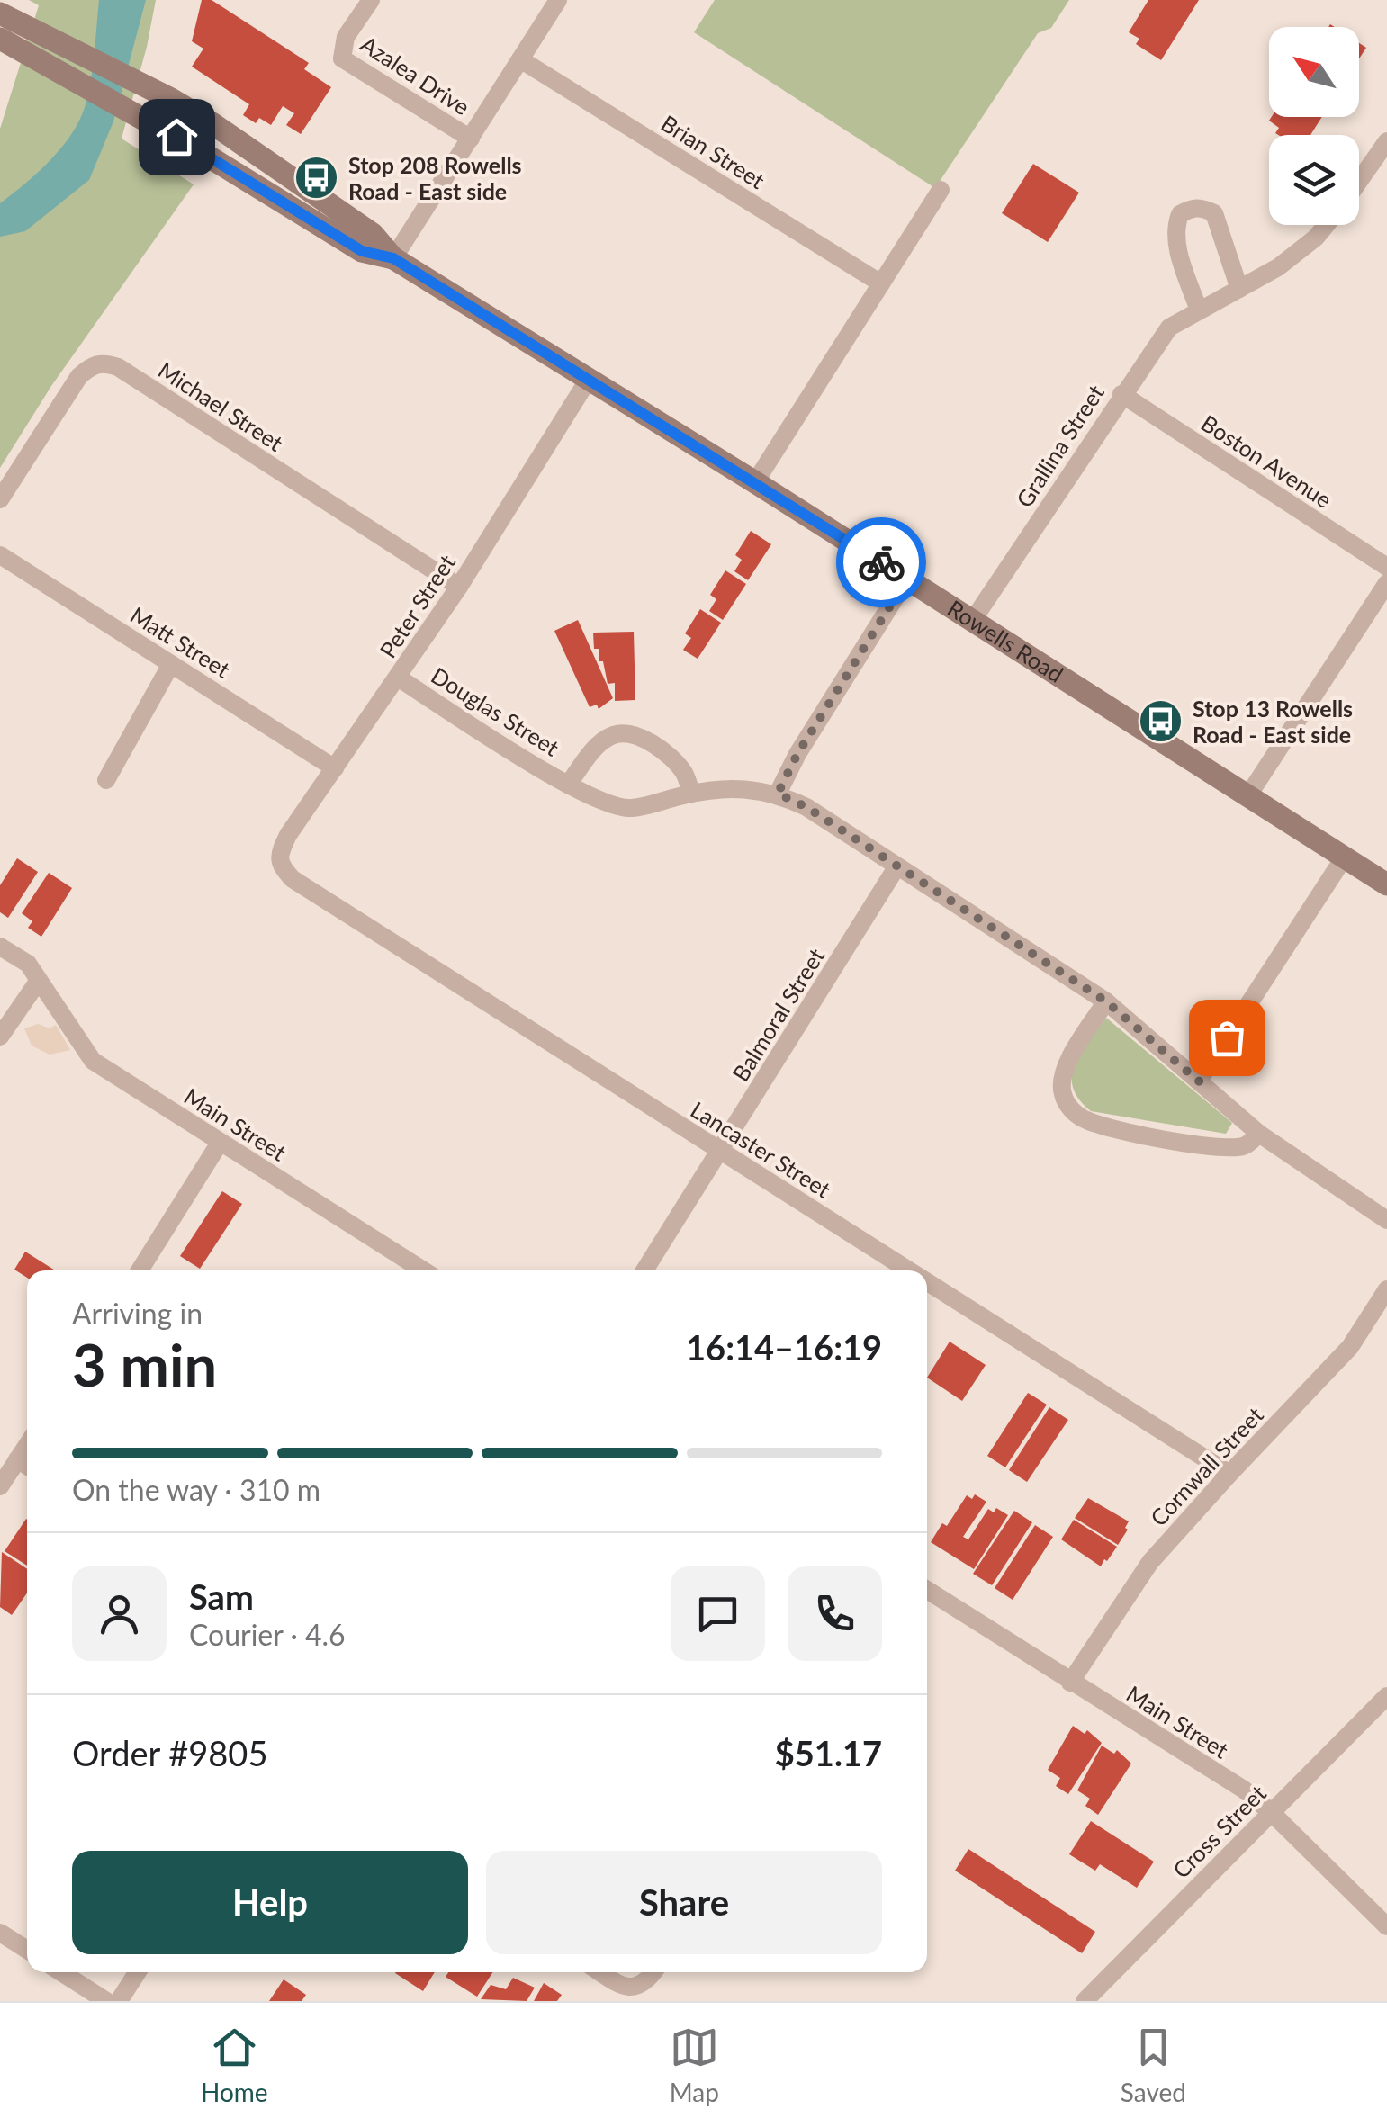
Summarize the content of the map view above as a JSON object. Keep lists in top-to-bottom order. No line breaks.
{"streets":{"main road":["Rowells Road"],"street":["Azalea Drive","Brian Street","Michael Street","Grallina Street","Boston Avenue","Peter Street","Matt Street","Douglas Street","Balmoral Street","Main Street","Lancaster Street","Cornwall Street","Cross Street"]},"crossings":[["Michael Street","Peter Street"],["Grallina Street","Boston Avenue"],["Grallina Street","Rowells Road"],["Peter Street","Rowells Road"],["Peter Street","Matt Street"],["Peter Street","Douglas Street"],["Peter Street","Lancaster Street"],["Douglas Street","Balmoral Street"],["Balmoral Street","Lancaster Street"],["Main Street","Cornwall Street"],["Main Street","Cross Street"],["Lancaster Street","Cornwall Street"]],"places":{"bus stop":["Stop 208 Rowells Road - East side","Stop 13 Rowells Road - East side"]},"north":"top left","page":{"heading":["3 min","Arriving in","16:14–16:19"],"panel":["Sam","Courier · 4.6","Order #9805","$51.17"],"bar":"On the way · 310 m","buttons":["Help","Share"],"tabs":["Home","Map","Saved"]}}
